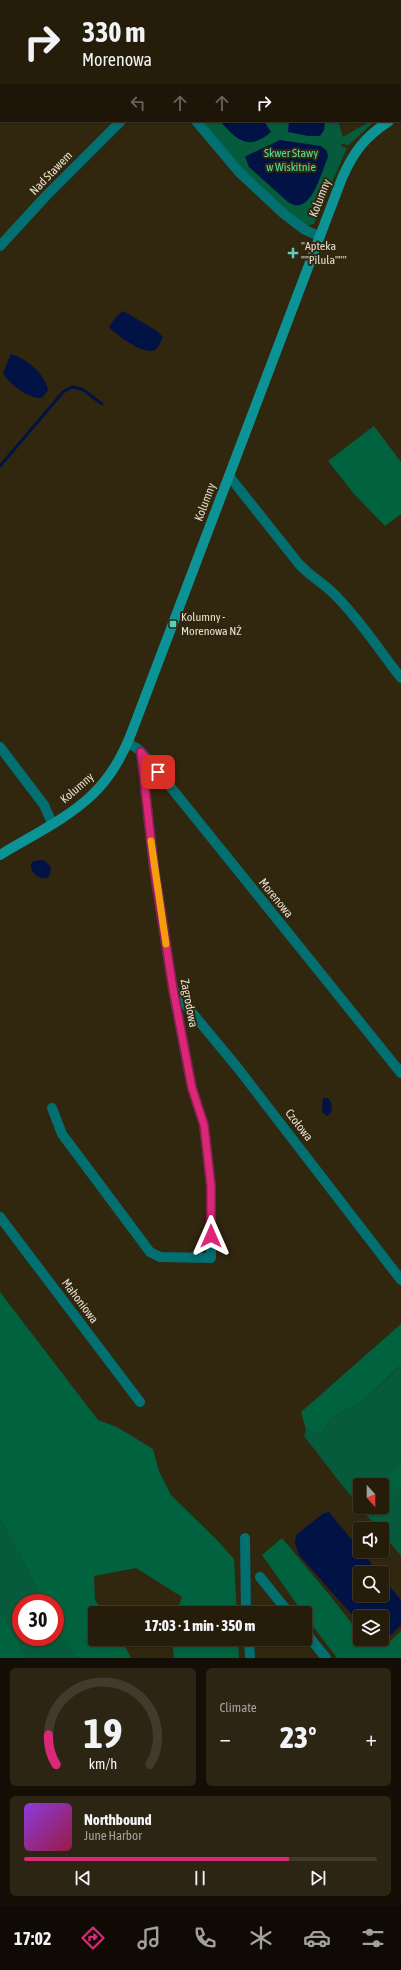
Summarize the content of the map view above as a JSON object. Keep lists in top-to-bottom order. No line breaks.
{"streets":{"street":["Nad Stawem","Kolumny","Morenowa","Zagrodowa","Czołowa","Mahoniowa"]},"crossings":[["Kolumny","Morenowa"],["Morenowa","Zagrodowa"],["Zagrodowa","Czołowa"]],"parks":["Skwer Stawy w Wiskitnie"],"places":{"health":["\"Apteka \"\"Pilula\"\"\""],"transit":["Kolumny - Morenowa NŻ"]},"north":"bottom","page":{"turn":["330 m","Morenowa"],"limit":"30","trip":"17:03 · 1 min · 350 m","tile":"Climate","heat":["−","23°","+"],"song":["Northbound","June Harbor"],"tabs":"17:02","gauge":["19","km/h"]}}
